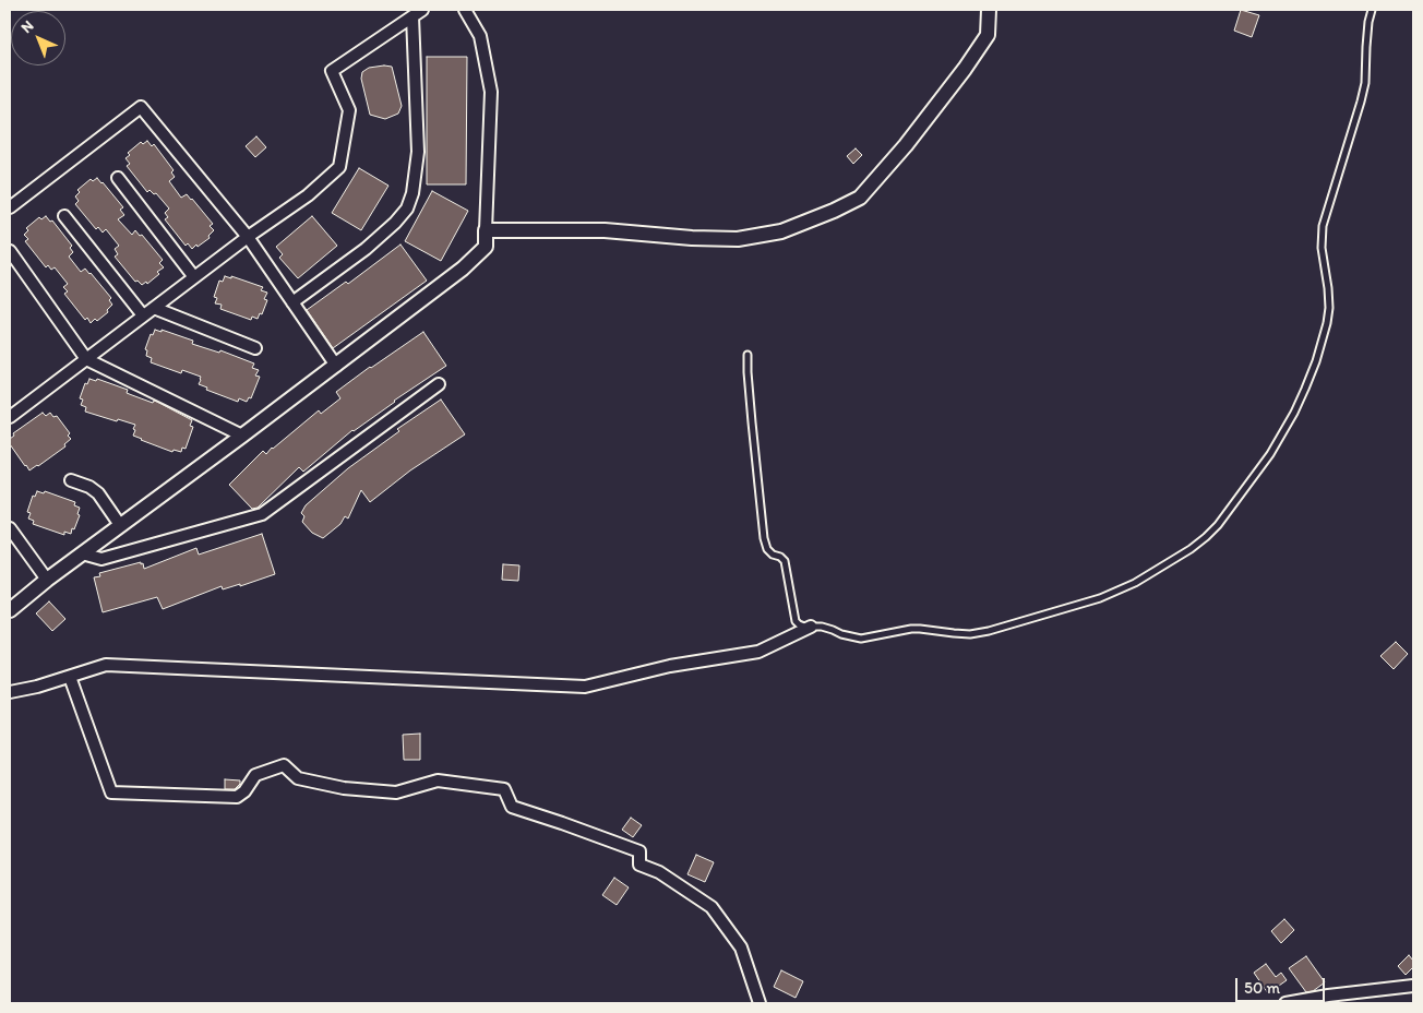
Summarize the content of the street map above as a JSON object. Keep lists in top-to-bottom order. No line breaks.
{"scale_bar":"50 m","north":"top left"}
